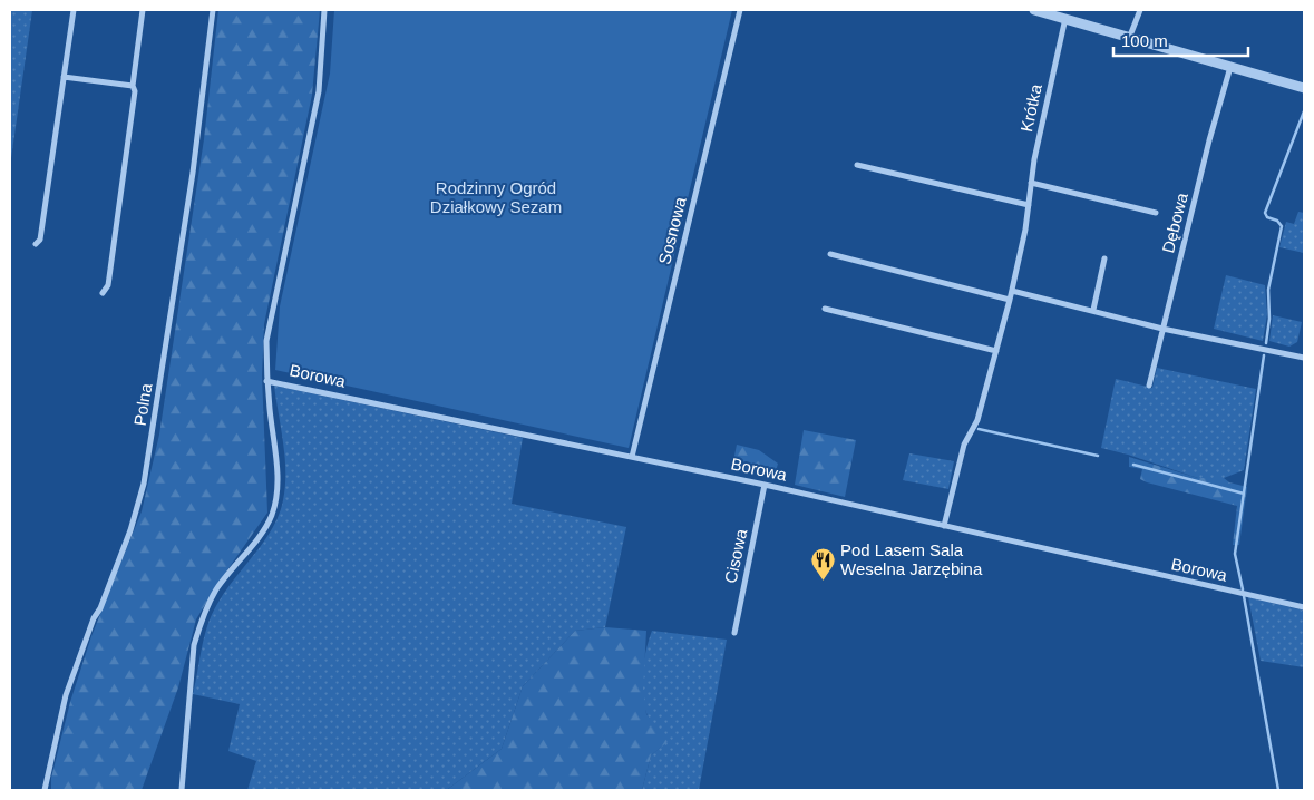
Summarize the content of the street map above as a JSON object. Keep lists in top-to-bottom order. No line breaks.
{"streets":{"street":["Krótka","Dębowa","Sosnowa","Borowa","Polna","Cisowa"]},"crossings":[["Krótka","Borowa"],["Sosnowa","Borowa"],["Borowa","Cisowa"]],"parks":["Rodzinny Ogród Działkowy Sezam"],"places":{"restaurant":["Pod Lasem Sala Weselna Jarzębina"]},"scale_bar":"100 m"}
